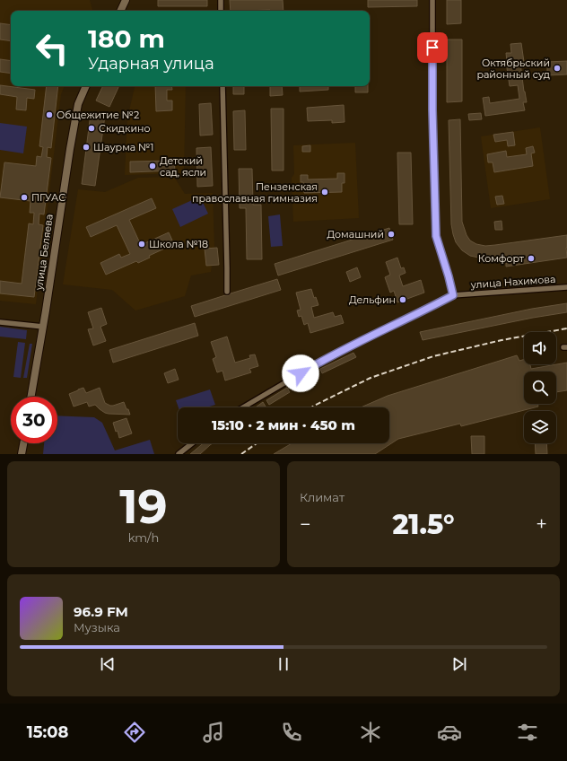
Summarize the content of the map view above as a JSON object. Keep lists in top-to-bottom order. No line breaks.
{"streets":{"main road":["улица Беляева"],"street":["улица Нахимова"]},"places":["Октябрьский районный суд","Общежитие №2","Скидкино","Шаурма №1","Детский сад, ясли","Пензенская православная гимназия","ПГУАС","Домашний","Школа №18","Комфорт","Дельфин"],"page":{"turn":["180 m","Ударная улица"],"limit":"30","trip":"15:10 · 2 мин · 450 m","tile":[["19","km/h"],"Климат"],"heat":["−","21.5°","+"],"song":["96.9 FM","Музыка"],"tabs":"15:08"}}
